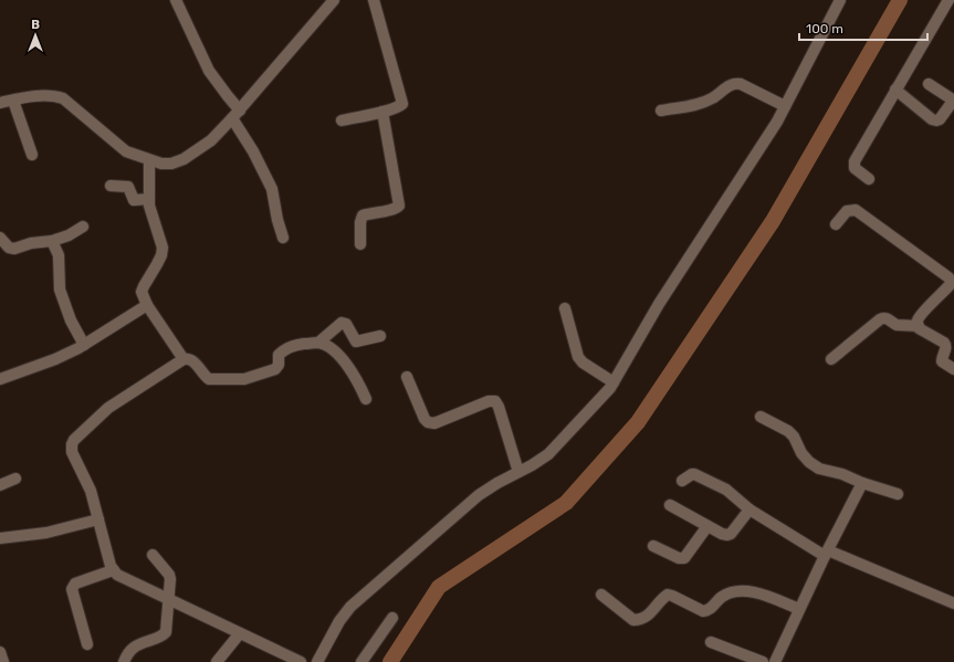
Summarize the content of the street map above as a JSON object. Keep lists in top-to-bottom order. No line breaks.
{"scale_bar":"100 m","north":"top"}
